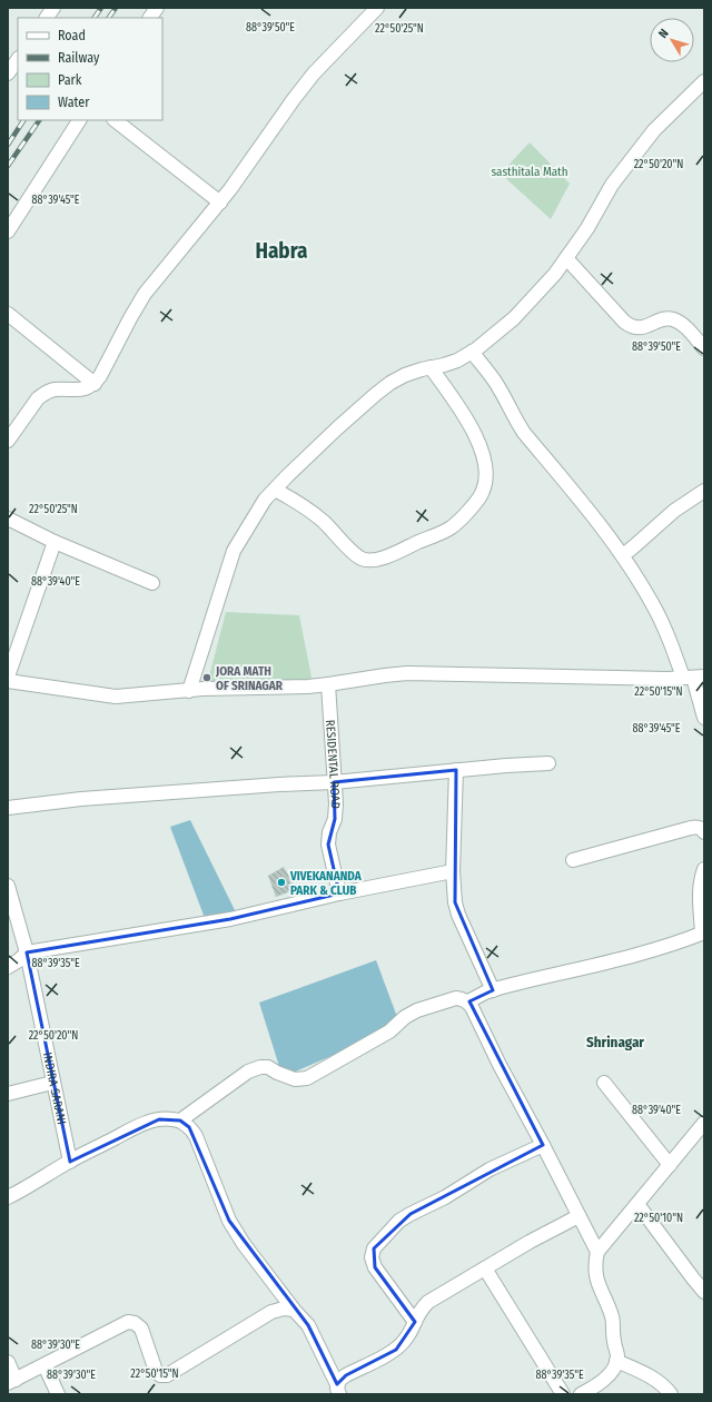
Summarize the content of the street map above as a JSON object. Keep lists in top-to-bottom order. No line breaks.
{"streets":{"street":["RESIDENTAL ROAD","INDIRA SARANI"]},"districts":["Habra","Shrinagar"],"parks":["sasthitala Math"],"places":["JORA MATH OF SRINAGAR","VIVEKANANDA PARK & CLUB"],"legend":["Road","Railway","Park","Water"],"north":"top left","coordinates":["88°39'50\"E","22°50'25\"N","22°50'20\"N","88°39'45\"E","88°39'40\"E","22°50'15\"N","88°39'35\"E","22°50'10\"N","88°39'30\"E"]}
